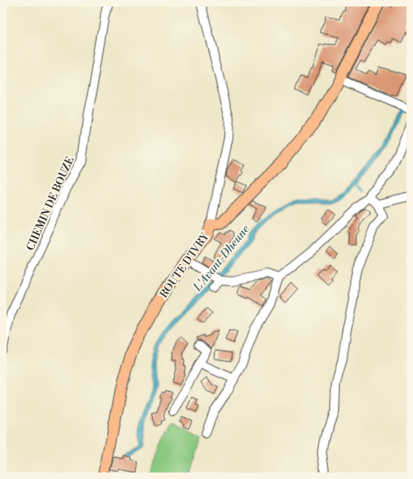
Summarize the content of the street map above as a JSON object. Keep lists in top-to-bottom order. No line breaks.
{"streets":{"main road":["ROUTE D'IVRY"],"street":["CHEMIN DE BOUZE"]},"water":["L'Avant-Dheune"]}
